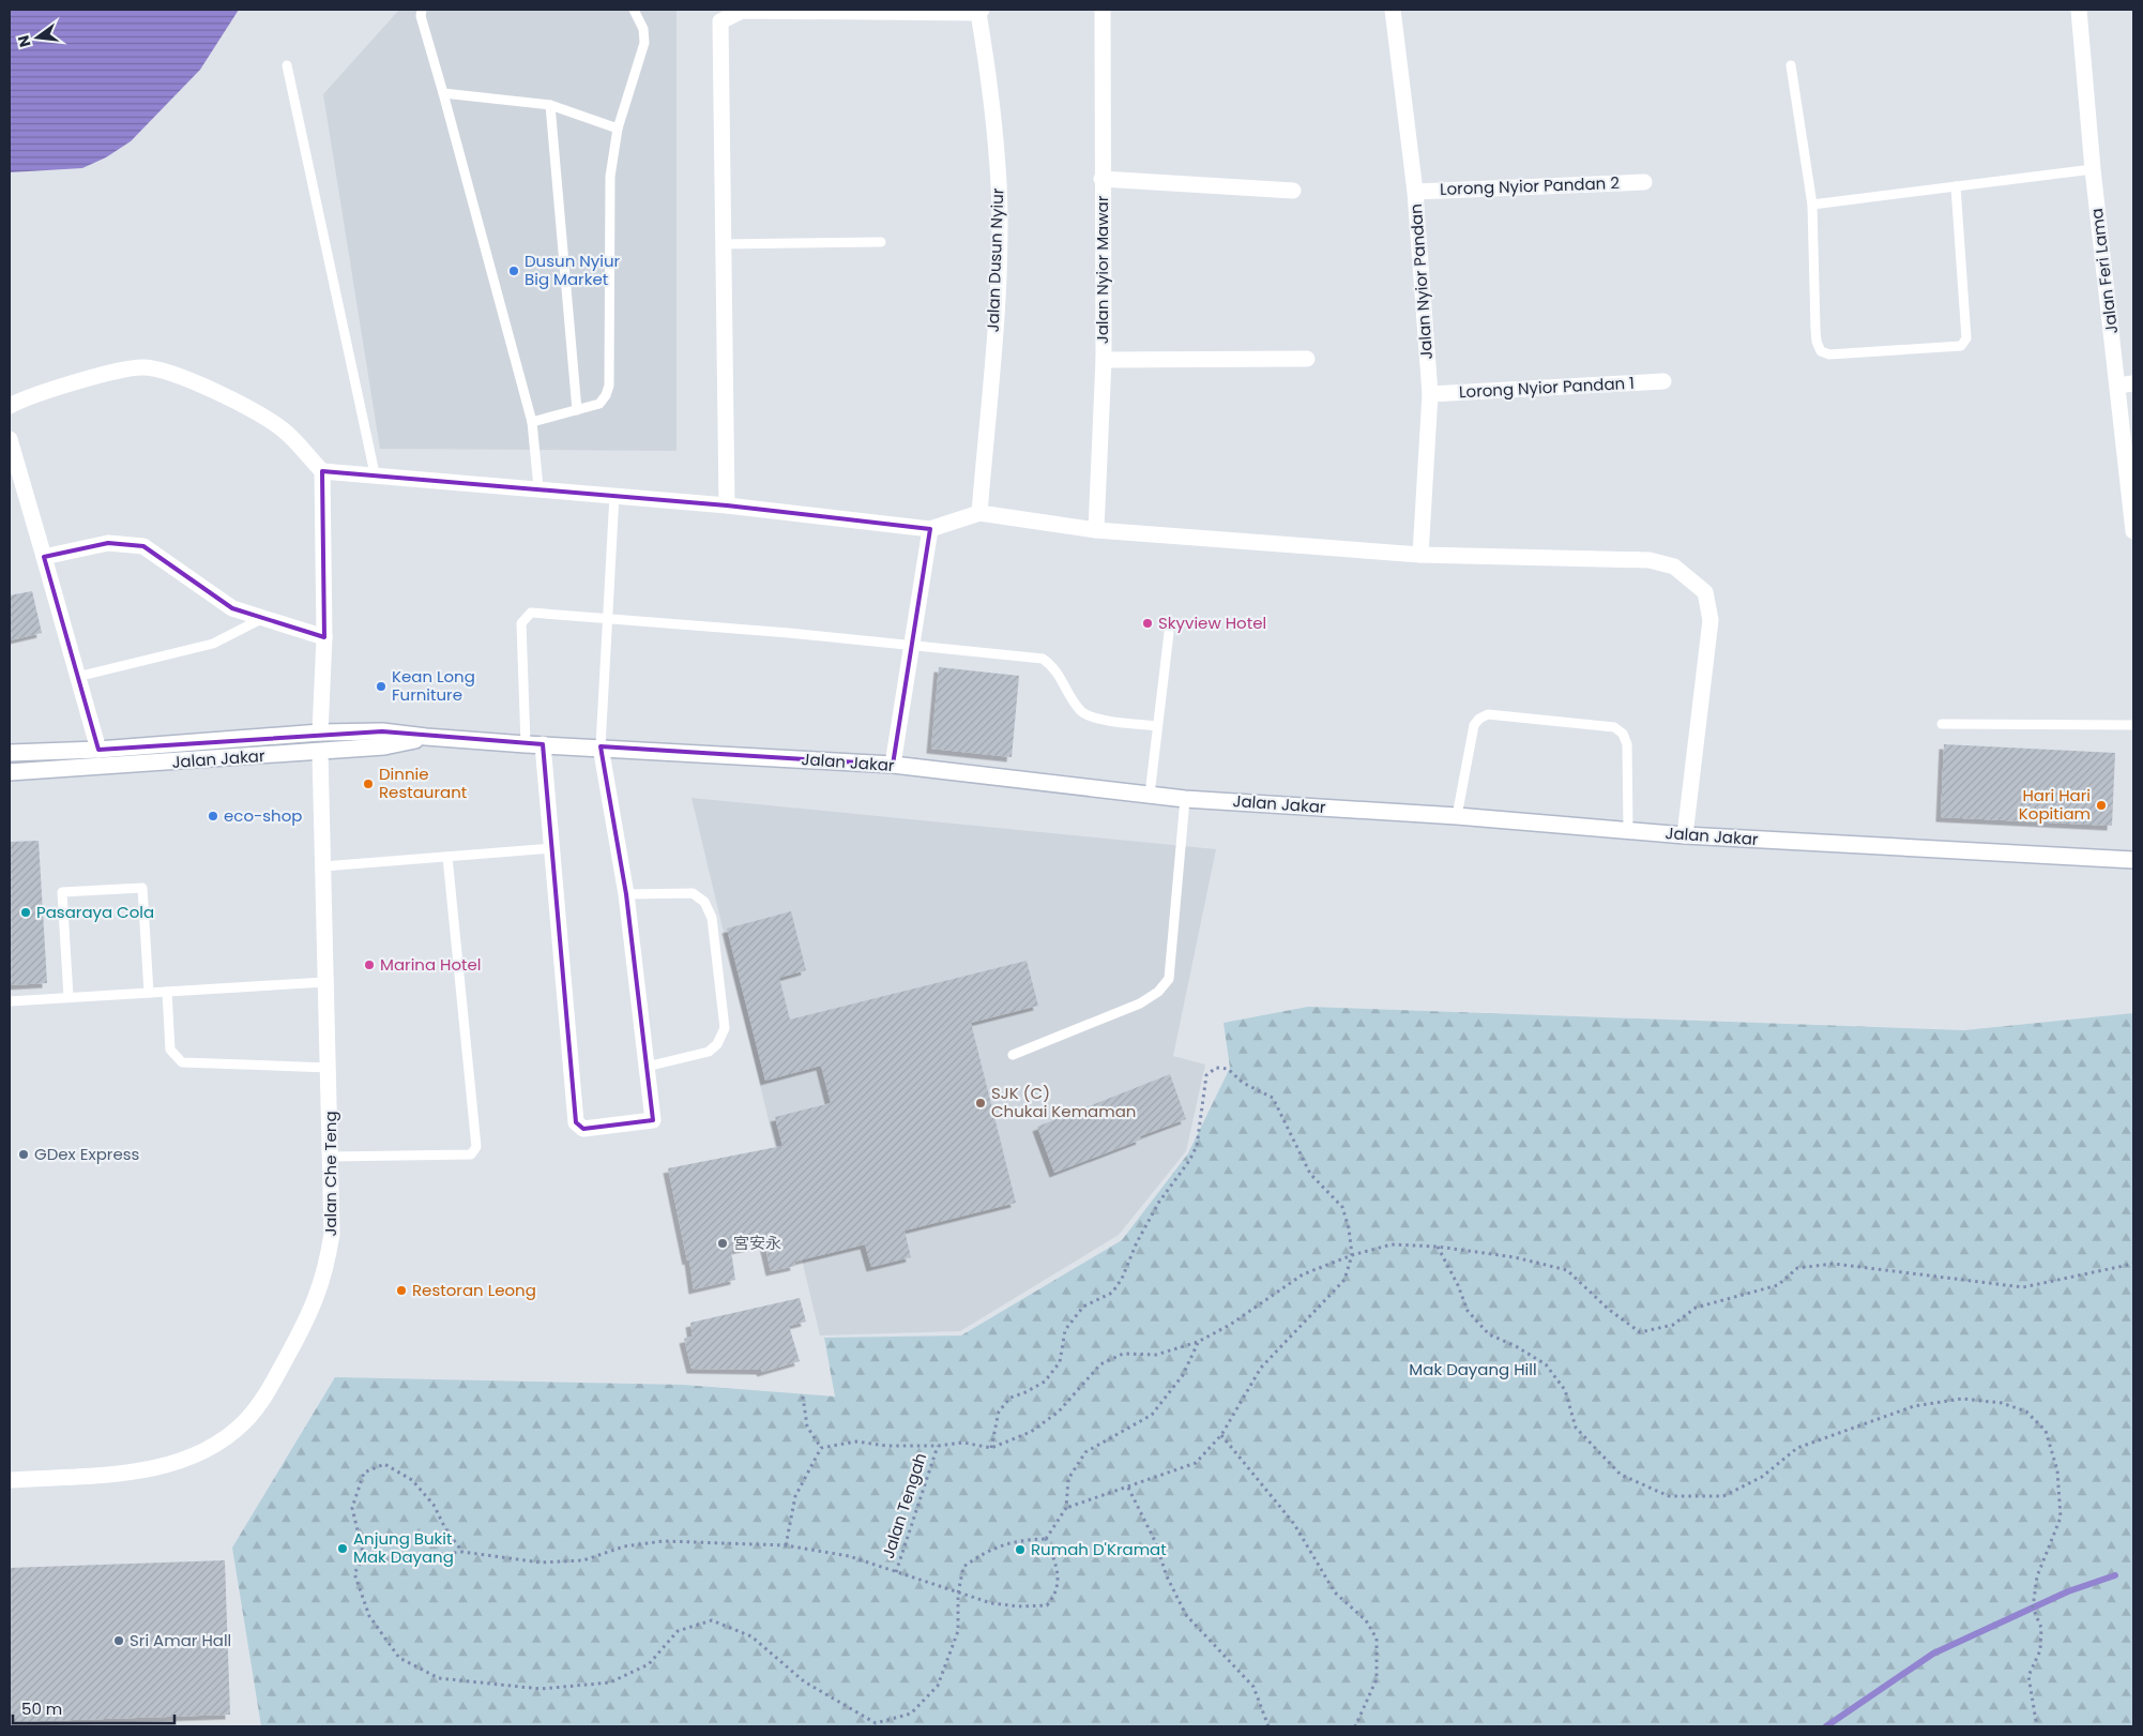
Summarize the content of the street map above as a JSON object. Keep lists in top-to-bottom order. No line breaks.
{"streets":{"street":["Lorong Nyior Pandan 2","Jalan Dusun Nyiur","Jalan Nyior Mawar","Jalan Feri Lama","Jalan Nyior Pandan","Lorong Nyior Pandan 1","Jalan Jakar","Jalan Che Teng"],"path":["Jalan Tengah"]},"crossings":[["Lorong Nyior Pandan 2","Jalan Nyior Pandan"],["Jalan Nyior Pandan","Lorong Nyior Pandan 1"],["Jalan Jakar","Jalan Che Teng"]],"parks":["Mak Dayang Hill"],"places":["Dusun Nyiur Big Market","Skyview Hotel","Kean Long Furniture","Dinnie Restaurant","Hari Hari Kopitiam","eco-shop","Pasaraya Cola","Marina Hotel","SJK (C) Chukai Kemaman","GDex Express","宮安永","Restoran Leong","Anjung Bukit Mak Dayang","Rumah D'Kramat","Sri Amar Hall"],"scale_bar":"50 m","north":"left"}
